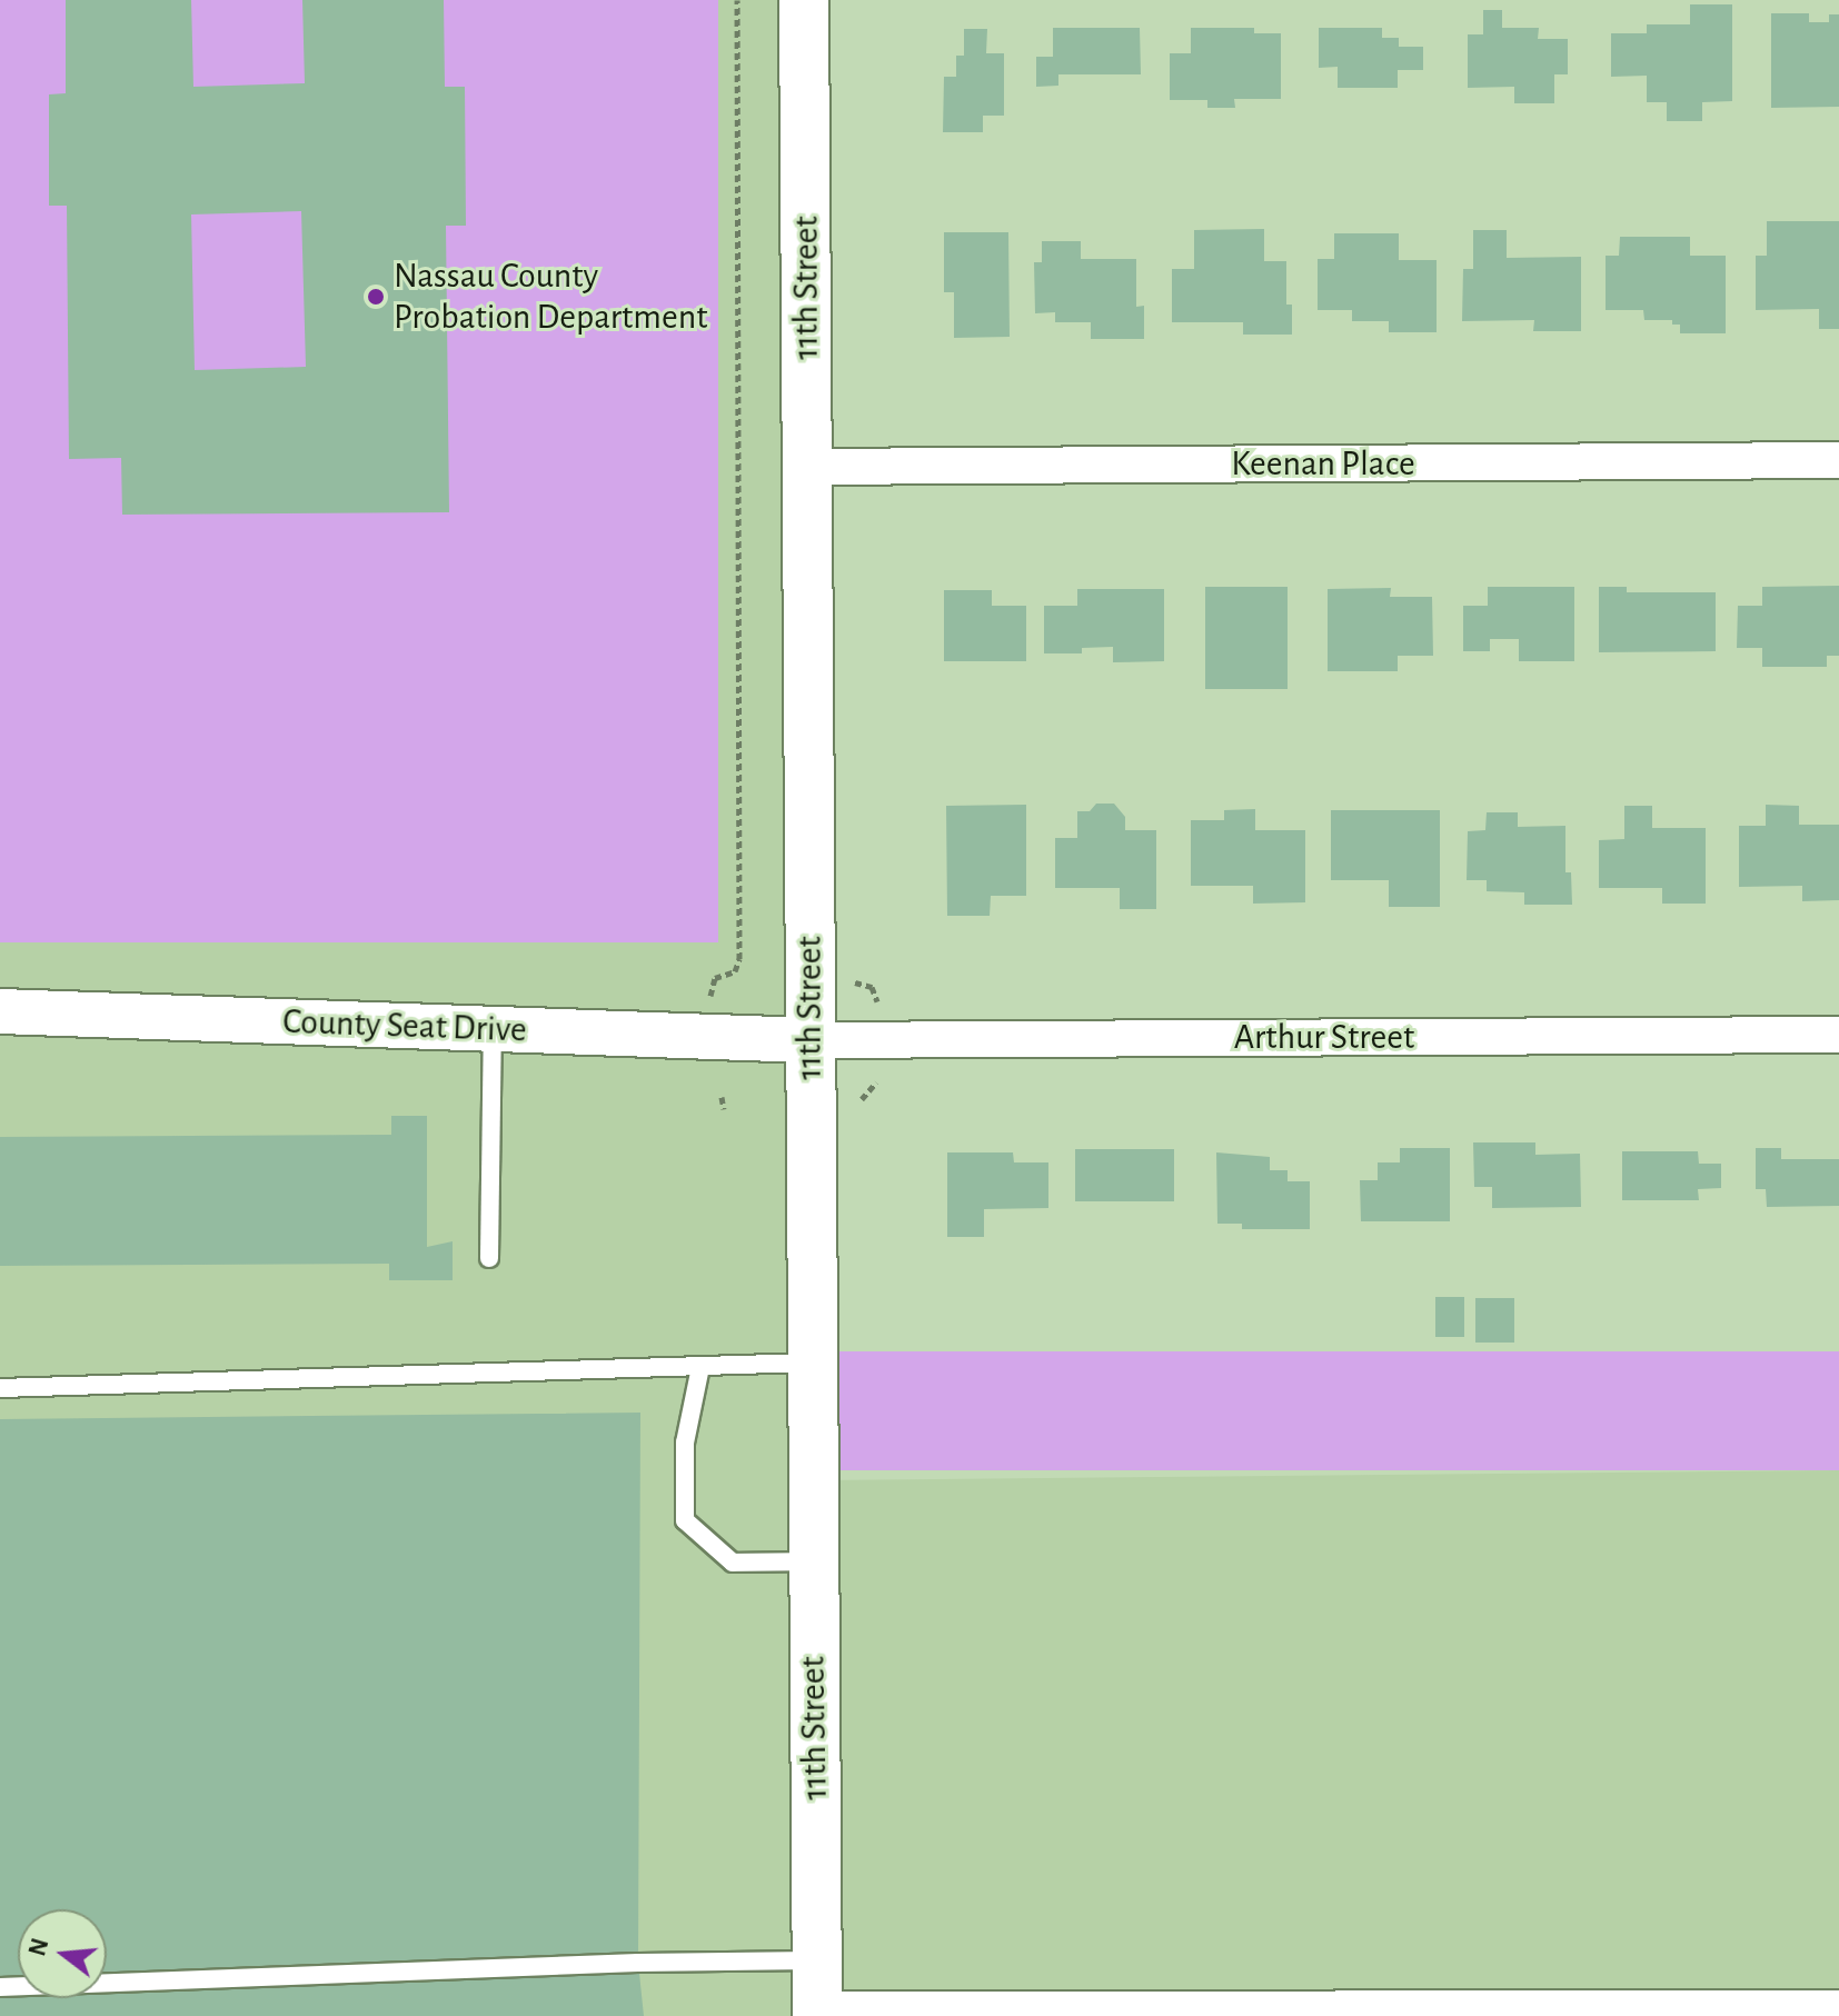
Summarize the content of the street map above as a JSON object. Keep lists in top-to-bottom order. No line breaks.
{"streets":{"main road":["11th Street"],"street":["Keenan Place","County Seat Drive","Arthur Street"]},"crossings":[["11th Street","Keenan Place"],["11th Street","County Seat Drive"],["11th Street","Arthur Street"],["County Seat Drive","Arthur Street"]],"places":["Nassau County Probation Department"],"north":"left"}
